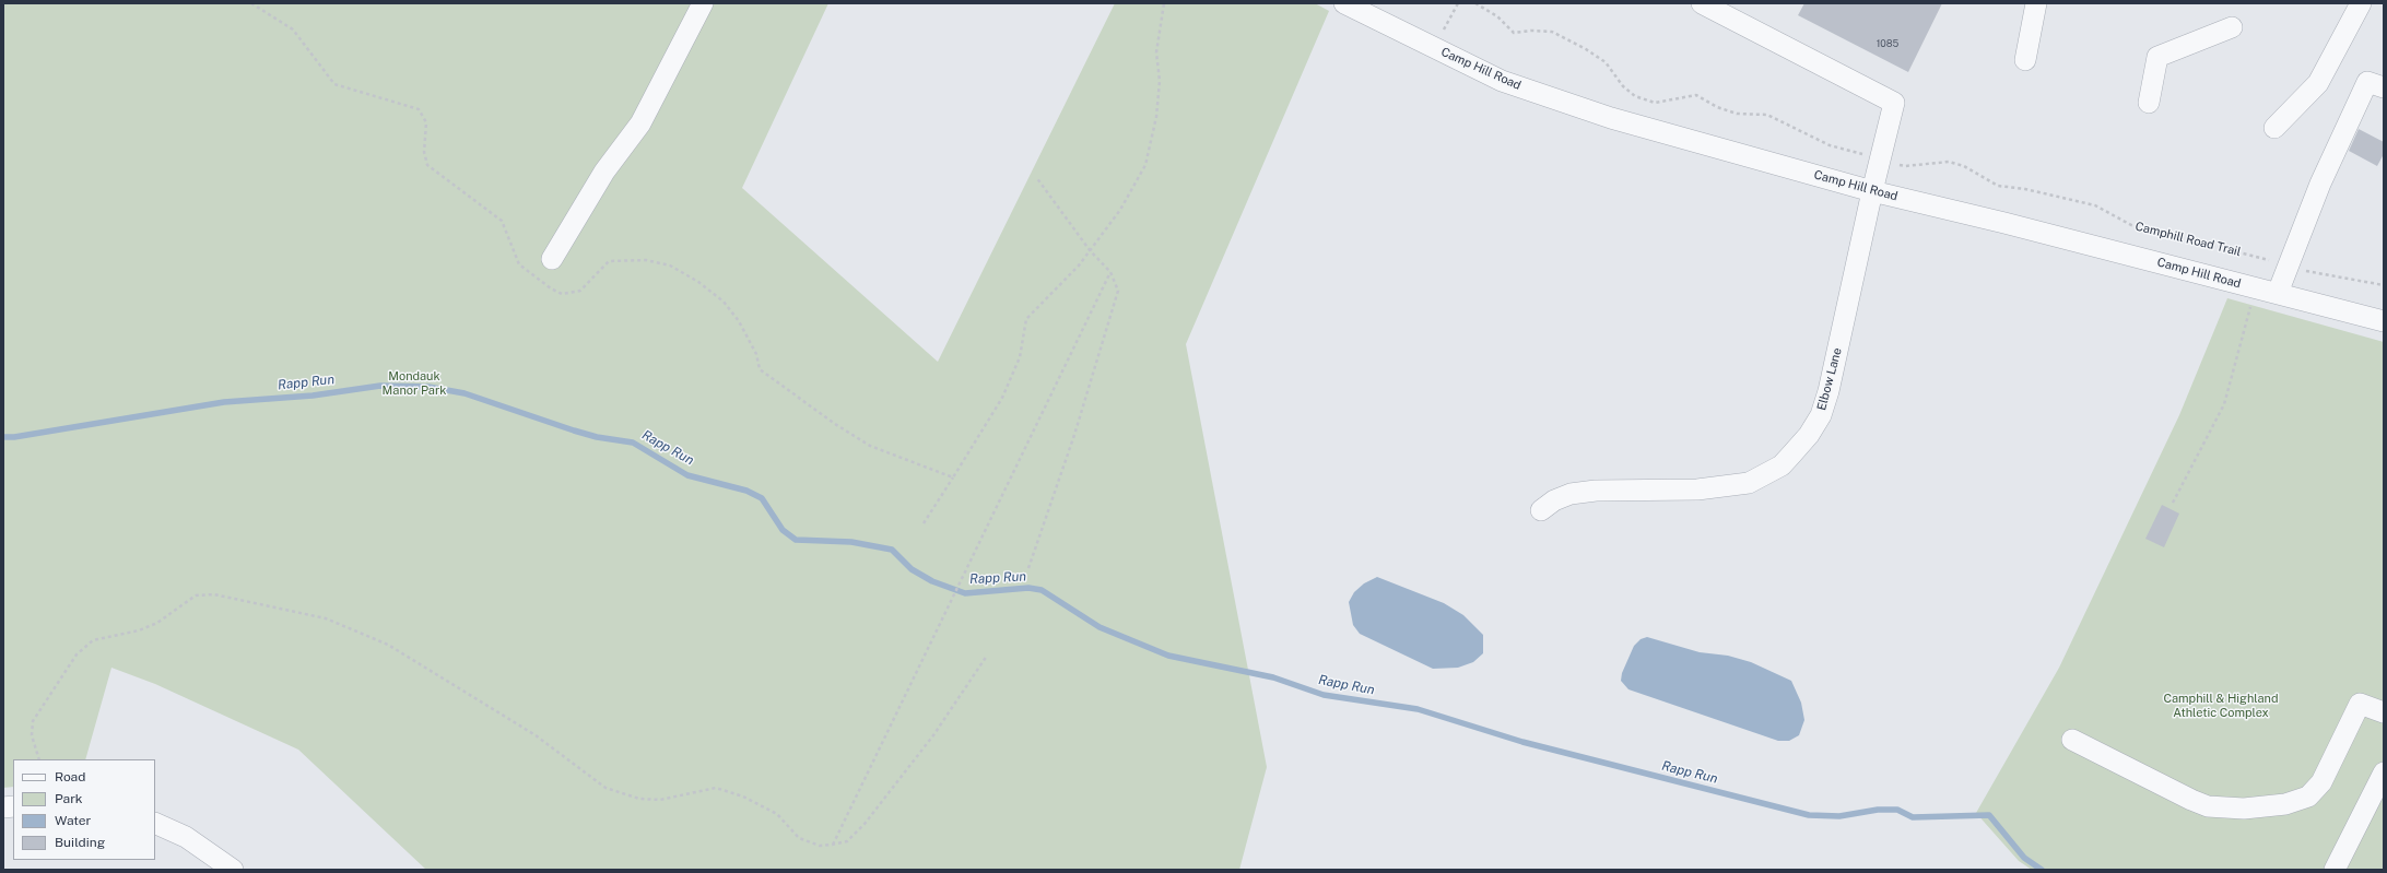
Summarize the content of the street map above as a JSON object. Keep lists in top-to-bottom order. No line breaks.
{"streets":{"street":["Camp Hill Road","Elbow Lane"],"path":["Camphill Road Trail"]},"crossings":[["Camp Hill Road","Elbow Lane"],["Camphill Road Trail","Elbow Lane"]],"water":["Rapp Run"],"parks":["Mondauk Manor Park","Camphill & Highland Athletic Complex"],"house_numbers":["1085"],"legend":["Road","Park","Water","Building"]}
